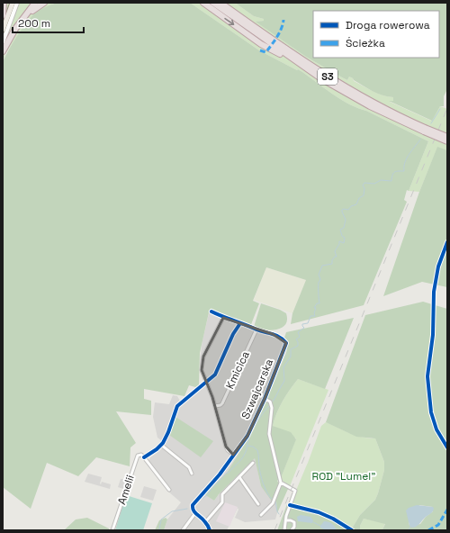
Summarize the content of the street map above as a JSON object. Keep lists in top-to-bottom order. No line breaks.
{"streets":{"highway":["S3"],"street":["Kmicica","Szwajcarska","Amelii"]},"crossings":[["Kmicica","Szwajcarska"]],"parks":["ROD \"Lumel\""],"legend":["Droga rowerowa","Ścieżka"],"scale_bar":"200 m"}
